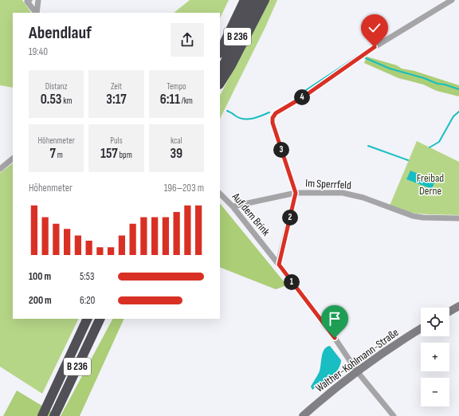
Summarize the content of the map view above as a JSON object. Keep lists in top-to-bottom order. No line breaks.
{"streets":{"highway":["B 236"],"main road":["Walther-Kohlmann-Straße"],"street":["Im Sperrfeld","Auf dem Brink"]},"crossings":[["Im Sperrfeld","Auf dem Brink"],["Auf dem Brink","Walther-Kohlmann-Straße"]],"parks":["Freibad Derne"],"page":{"heading":["Abendlauf","19:40"],"stats":[["Distanz","0.53 km"],["Zeit","3:17"],["Tempo","6:11 /km"],["Höhenmeter","7 m"],["Puls","157 bpm"],["kcal","39"]],"pins":["4","3","2","1"],"chart":["Höhenmeter","196–203 m"],"list":[{"name":"100 m","note":"5:53"},{"name":"200 m","note":"6:20"}],"map_buttons":["+","−"]}}
